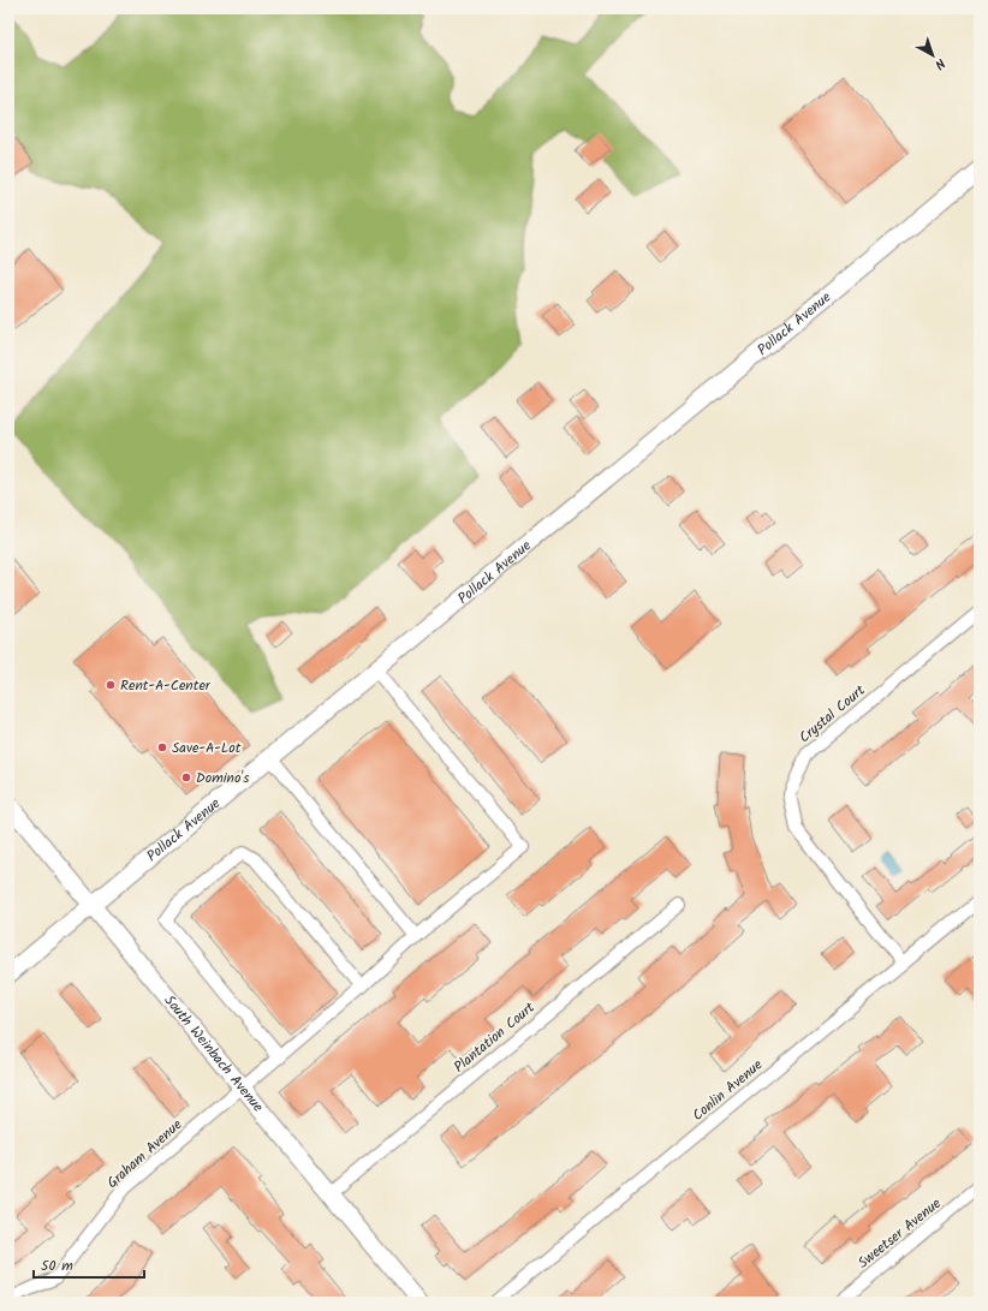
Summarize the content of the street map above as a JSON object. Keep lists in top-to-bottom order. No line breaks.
{"streets":{"street":["Pollack Avenue","Crystal Court","Plantation Court","South Weinbach Avenue","Conlin Avenue","Graham Avenue","Sweetser Avenue"]},"crossings":[["Pollack Avenue","South Weinbach Avenue"],["Pollack Avenue","Graham Avenue"],["Crystal Court","Conlin Avenue"],["Plantation Court","South Weinbach Avenue"],["South Weinbach Avenue","Graham Avenue"]],"places":["Rent-A-Center","Save-A-Lot","Domino's"],"scale_bar":"50 m","north":"bottom right"}
